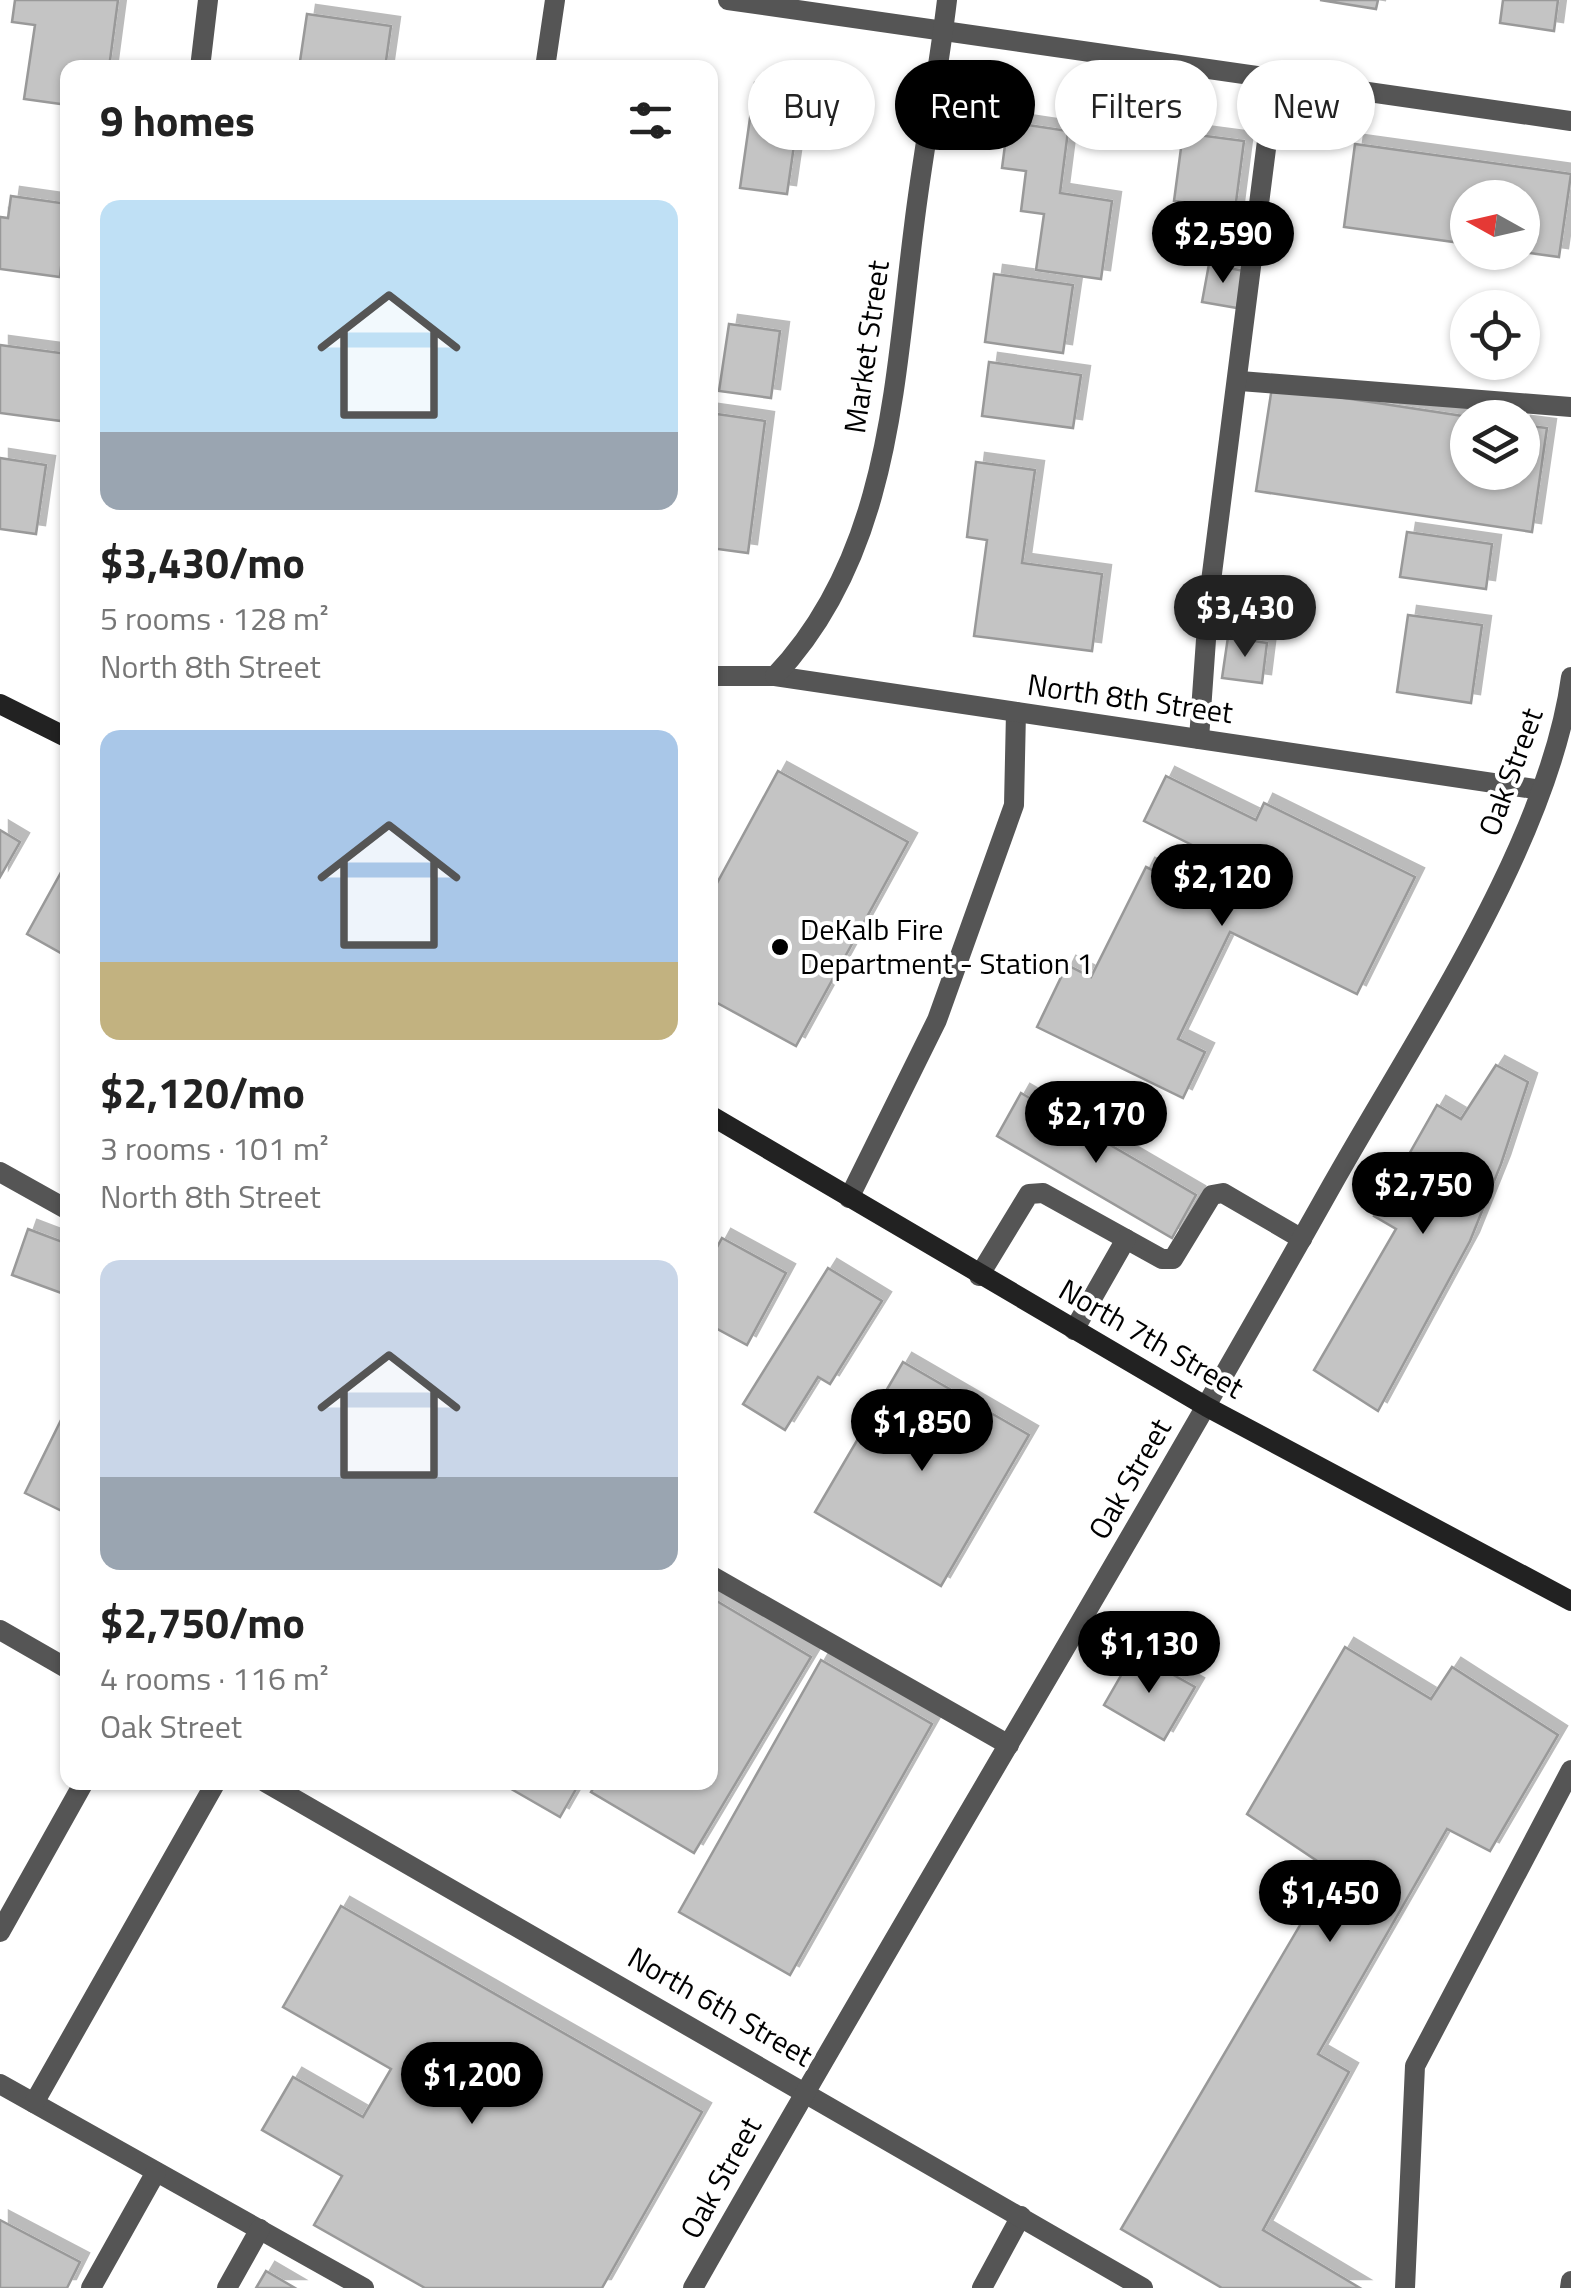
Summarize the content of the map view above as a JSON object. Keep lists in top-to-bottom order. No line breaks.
{"streets":{"street":["Market Street","North 8th Street","Oak Street","North 7th Street","North 6th Street"]},"crossings":[["Market Street","North 8th Street"],["North 8th Street","Oak Street"],["Oak Street","North 7th Street"],["Oak Street","North 6th Street"]],"places":["DeKalb Fire Department - Station 1"],"north":"left","page":{"chip":["Buy","Rent","Filters","New"],"heading":"9 homes","list":[{"name":"$3,430/mo","note":"5 rooms · 128 m² · North 8th Street"},{"name":"$2,120/mo","note":"3 rooms · 101 m² · North 8th Street"},{"name":"$2,750/mo","note":"4 rooms · 116 m² · Oak Street"}],"price":["$2,590","$3,430","$2,120","$2,170","$2,750","$1,850","$1,130","$1,450","$1,200"]}}
